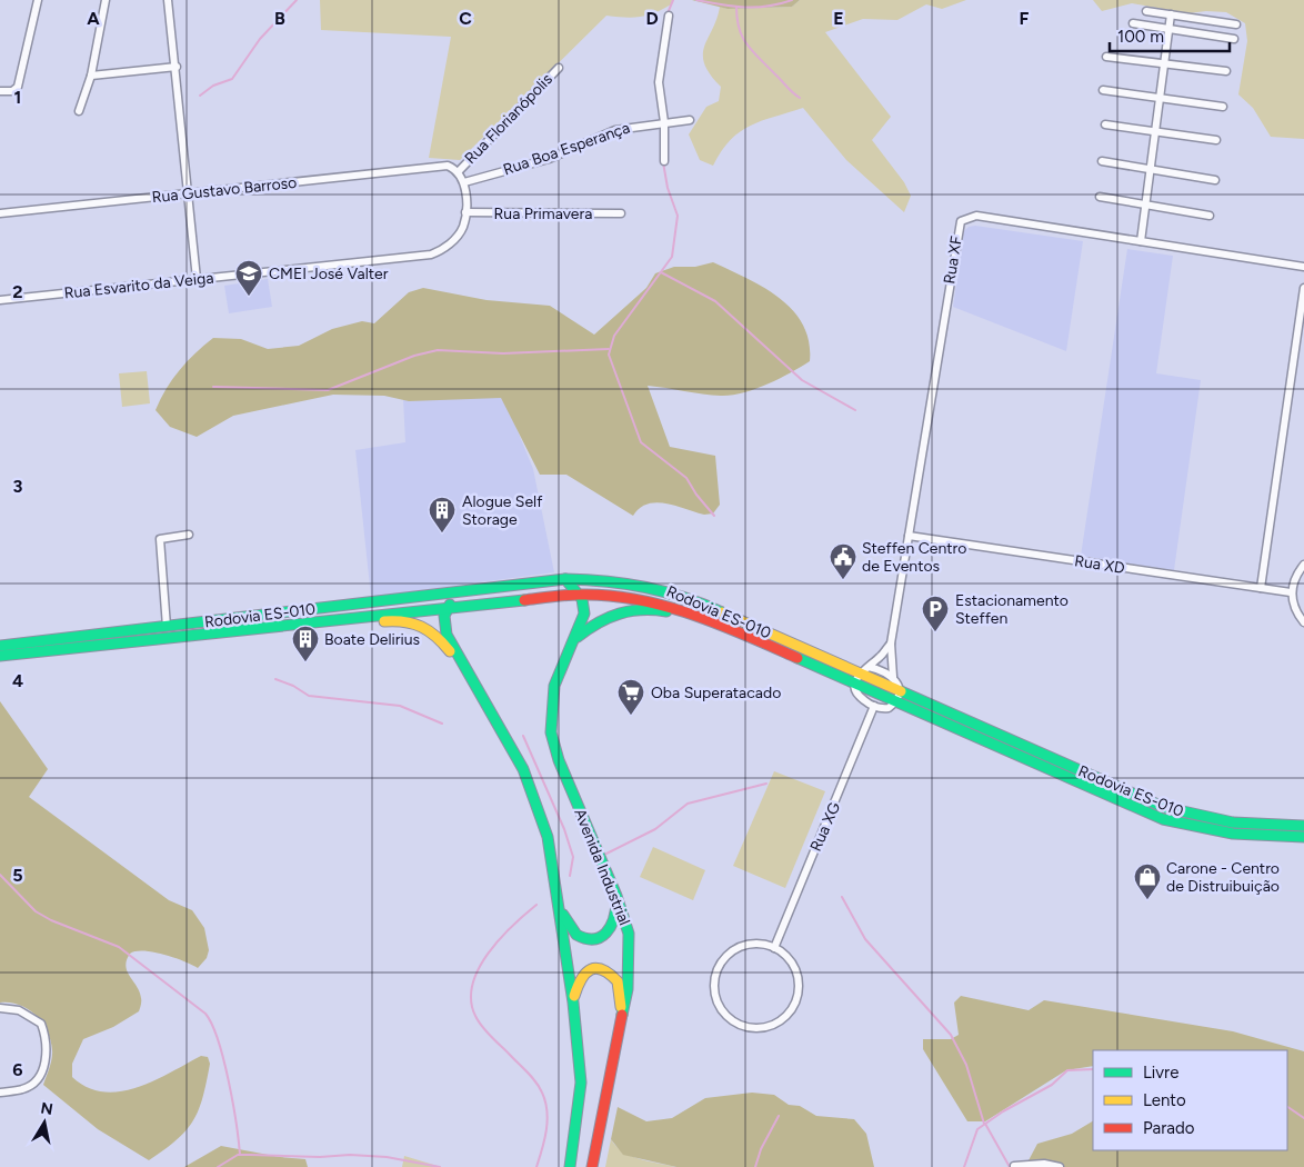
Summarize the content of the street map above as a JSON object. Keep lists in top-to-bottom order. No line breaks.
{"streets":{"main road":["Rodovia ES-010","Avenida Industrial"],"street":["Rua Florianópolis","Rua Boa Esperança","Rua Gustavo Barroso","Rua Primavera","Rua XF","Rua Esvarito da Veiga","Rua XD","Rua XG"]},"crossings":[["Rua Florianópolis","Rua Gustavo Barroso"],["Rua Florianópolis","Rua Esvarito da Veiga"],["Rua Boa Esperança","Rua Esvarito da Veiga"],["Rua Gustavo Barroso","Rua Esvarito da Veiga"],["Rua Primavera","Rua Esvarito da Veiga"],["Rua XF","Rua XD"],["Rua XF","Rodovia ES-010"],["Rodovia ES-010","Avenida Industrial"]],"places":{"school or university":["CMEI José Valter"],"building":["Alogue Self Storage","Boate Delirius"],"public building":["Steffen Centro de Eventos"],"parking":["Estacionamento Steffen"],"supermarket":["Oba Superatacado"],"shop":["Carone - Centro de Distruibuição"]},"legend":["Livre","Lento","Parado"],"scale_bar":"100 m","north":"top","grid":{"columns":["A","B","C","D","E","F"],"rows":["1","2","3","4","5","6"]}}
